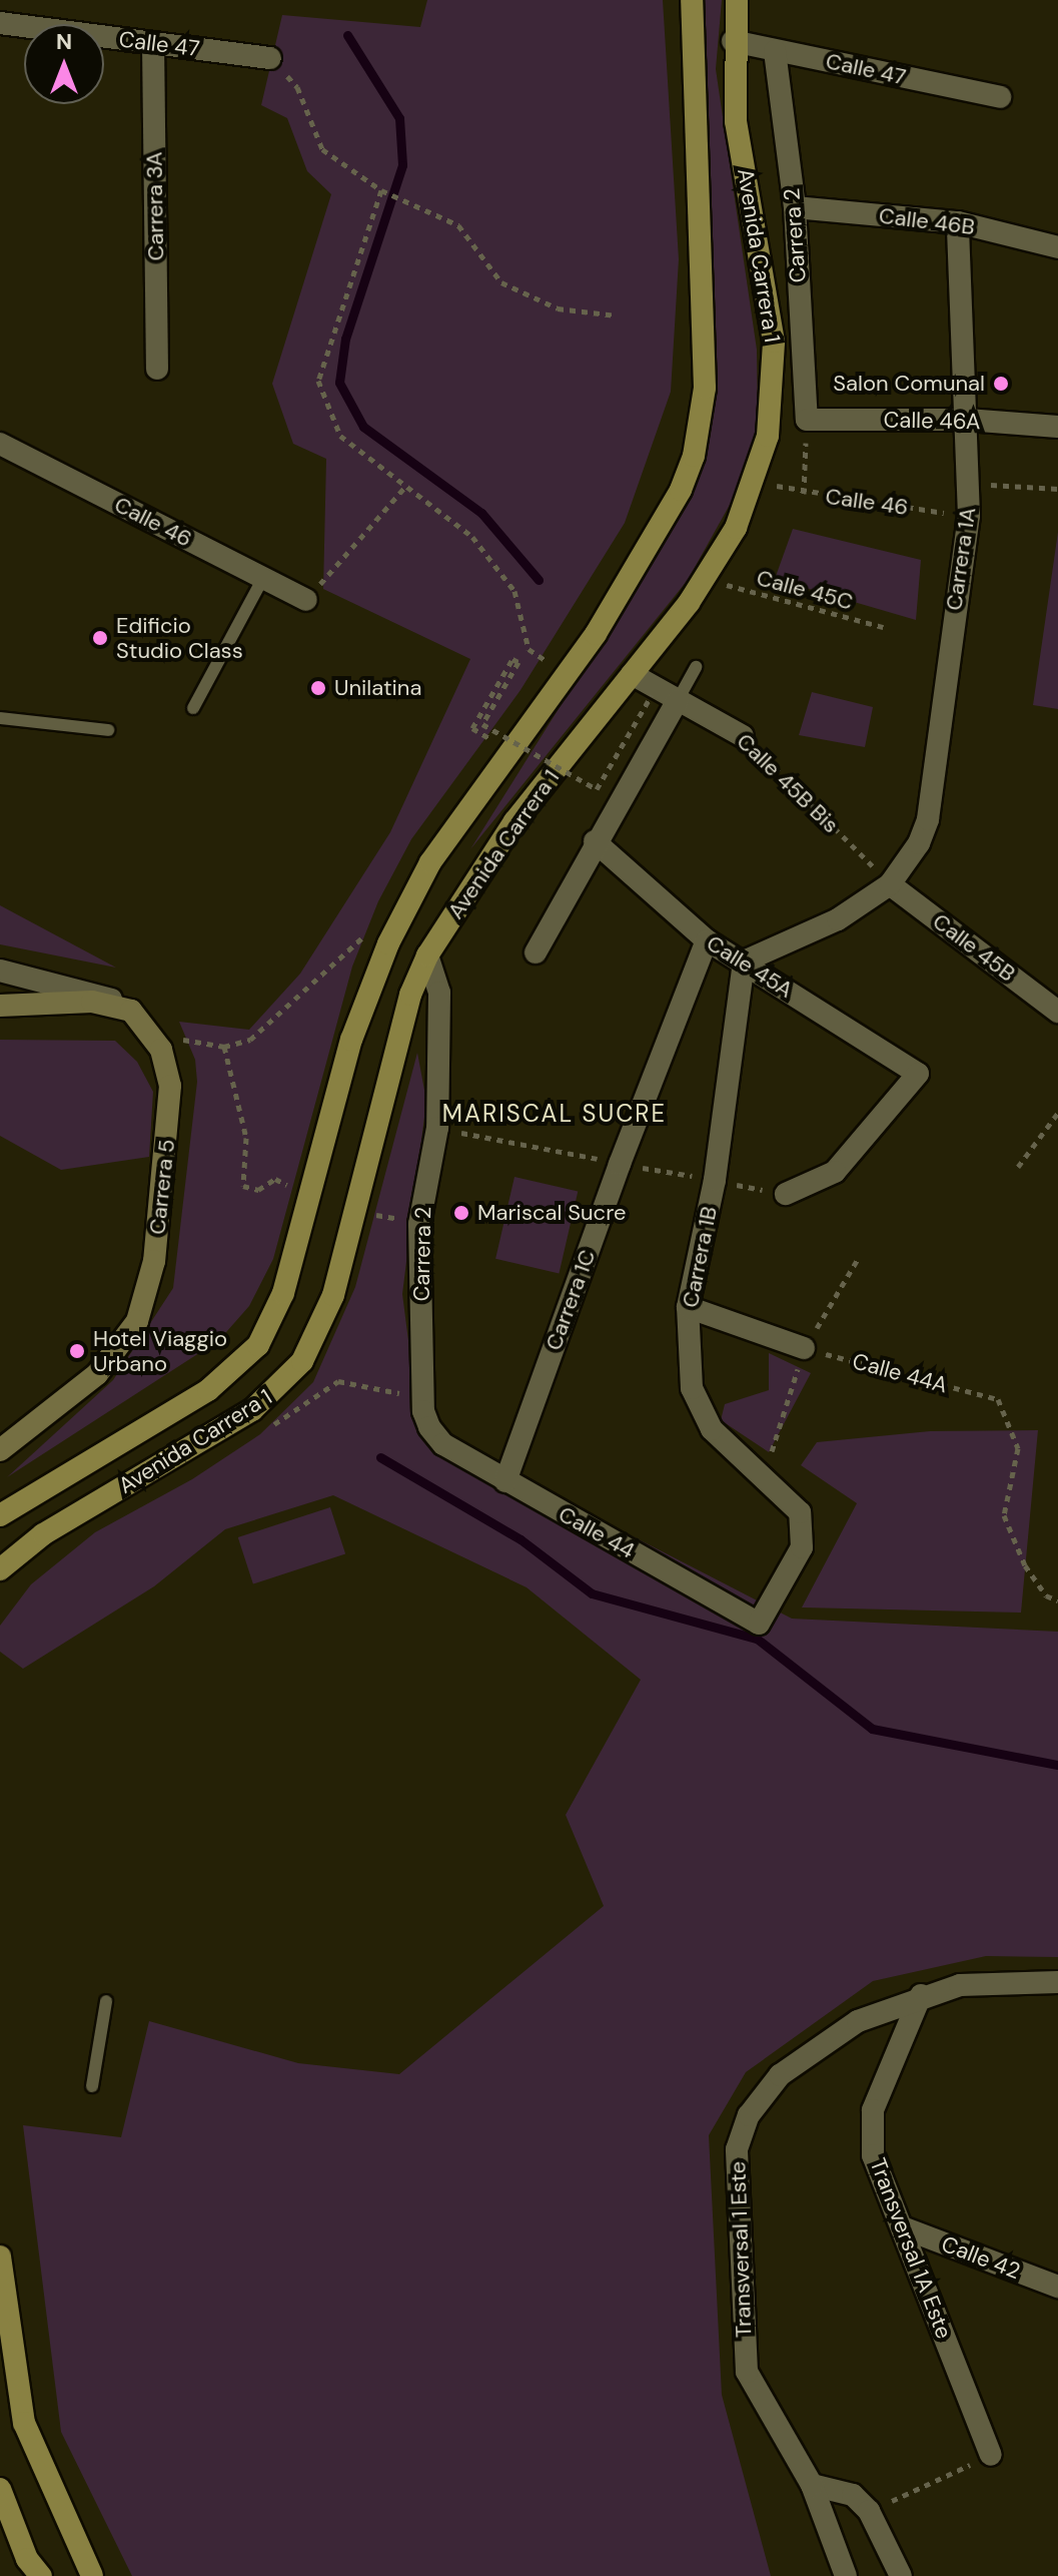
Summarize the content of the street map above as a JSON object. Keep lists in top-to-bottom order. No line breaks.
{"streets":{"main road":["Avenida Carrera 1","Carrera 5"],"street":["Calle 47","Carrera 3A","Calle 46B","Carrera 2","Calle 46A","Calle 46","Carrera 1A","Calle 45B Bis","Calle 45B","Calle 45A","Carrera 1B","Carrera 1C","Calle 44","Transversal 1A Este","Transversal 1 Este","Calle 42"],"path":["Calle 45C","Calle 44A"]},"crossings":[["Calle 47","Carrera 3A"],["Calle 47","Carrera 2"],["Calle 47","Avenida Carrera 1"],["Calle 46B","Carrera 2"],["Calle 46B","Carrera 1A"],["Carrera 2","Avenida Carrera 1"],["Carrera 2","Calle 46A"],["Carrera 2","Calle 44"],["Avenida Carrera 1","Calle 45B Bis"],["Calle 46A","Carrera 1A"],["Calle 46","Carrera 1A"],["Carrera 1A","Calle 45B Bis"],["Carrera 1A","Calle 45B"],["Calle 45B Bis","Calle 45B"],["Calle 45A","Carrera 1B"],["Calle 45A","Carrera 1C"],["Carrera 1B","Calle 44"],["Carrera 1C","Calle 44"],["Transversal 1A Este","Transversal 1 Este"],["Transversal 1A Este","Calle 42"]],"districts":["MARISCAL SUCRE"],"places":["Salon Comunal","Edificio Studio Class","Unilatina","Mariscal Sucre","Hotel Viaggio Urbano"],"north":"top"}
